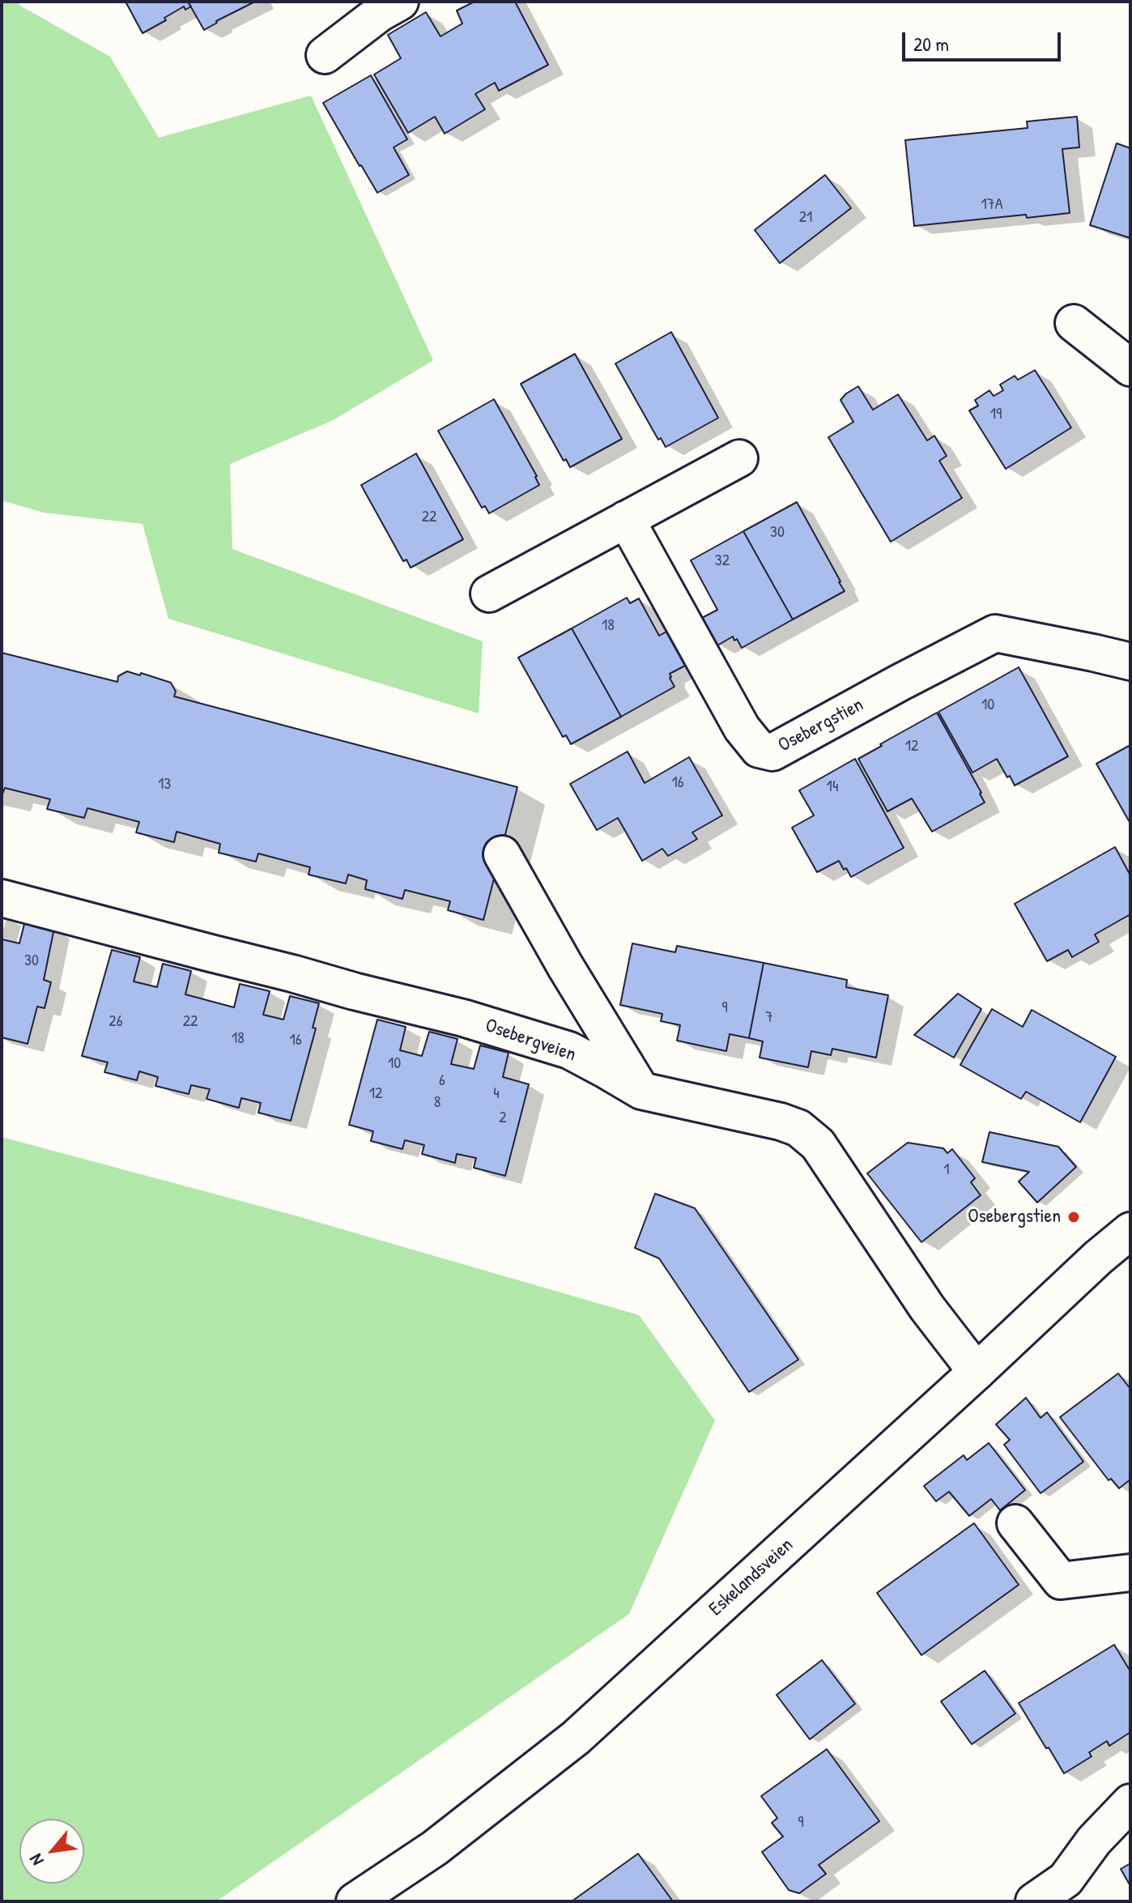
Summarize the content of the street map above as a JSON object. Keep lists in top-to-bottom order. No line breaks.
{"streets":{"street":["Osebergstien","Osebergveien","Eskelandsveien"]},"crossings":[["Osebergveien","Eskelandsveien"]],"places":["Osebergstien"],"house_numbers":["17A","21","19","22","30","32","18","10","12","16","13","14","30","9","7","26","22","18","16","10","6","12","4","8","2","1","9"],"scale_bar":"20 m","north":"bottom left"}
